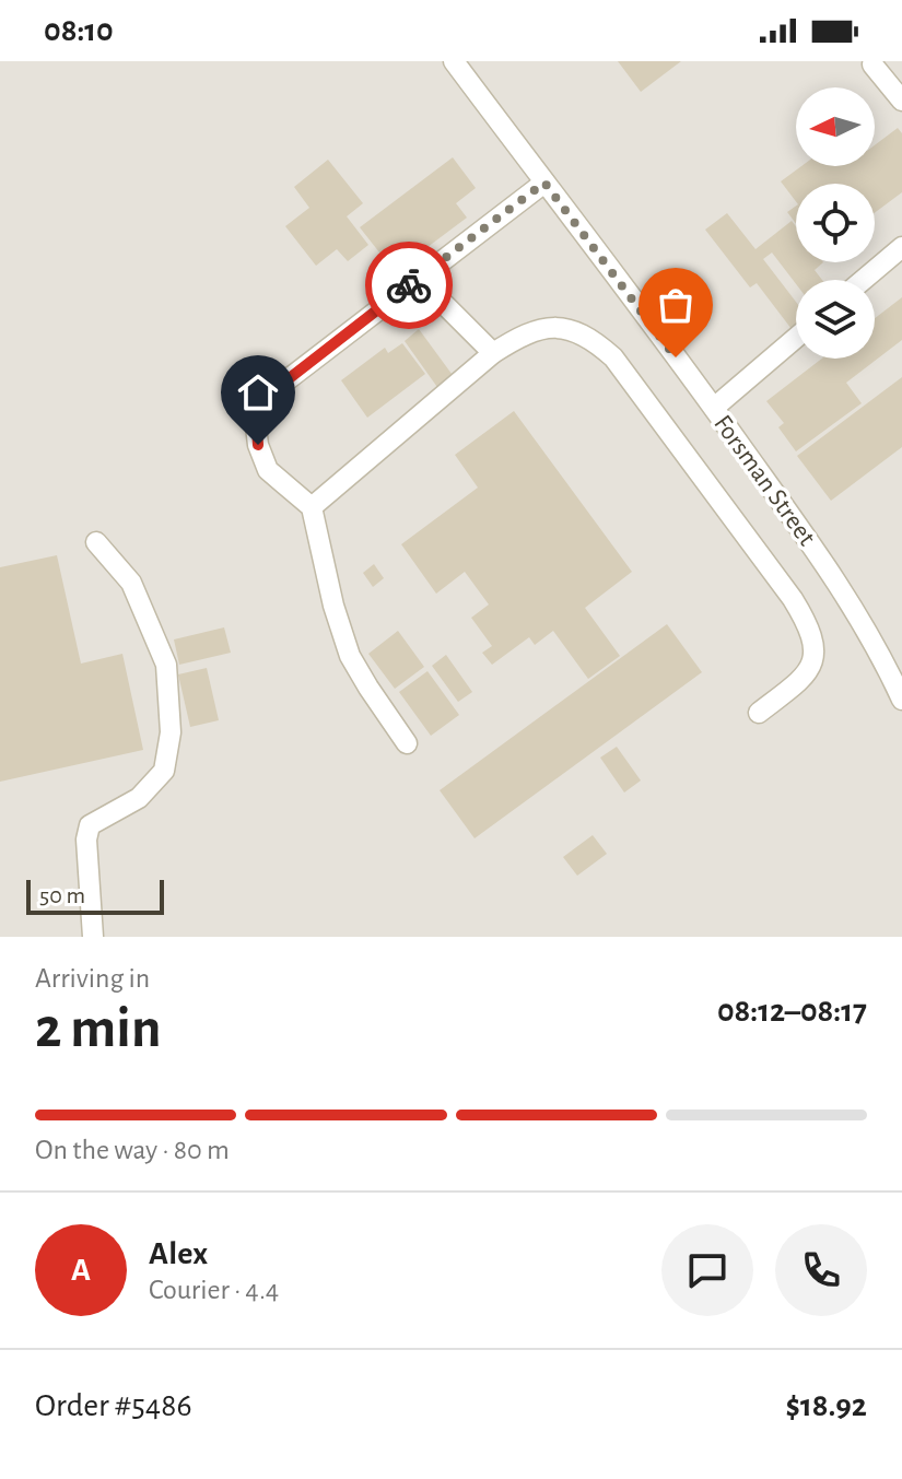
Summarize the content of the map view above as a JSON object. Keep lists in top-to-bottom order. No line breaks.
{"streets":{"street":["Forsman Street"]},"scale_bar":"50 m","north":"left","page":{"status":"08:10","scale":"50 m","heading":["2 min","Arriving in","08:12–08:17"],"panel":["Alex","Courier · 4.4","Order #5486","$18.92"],"bar":"On the way · 80 m","round":"A"}}
